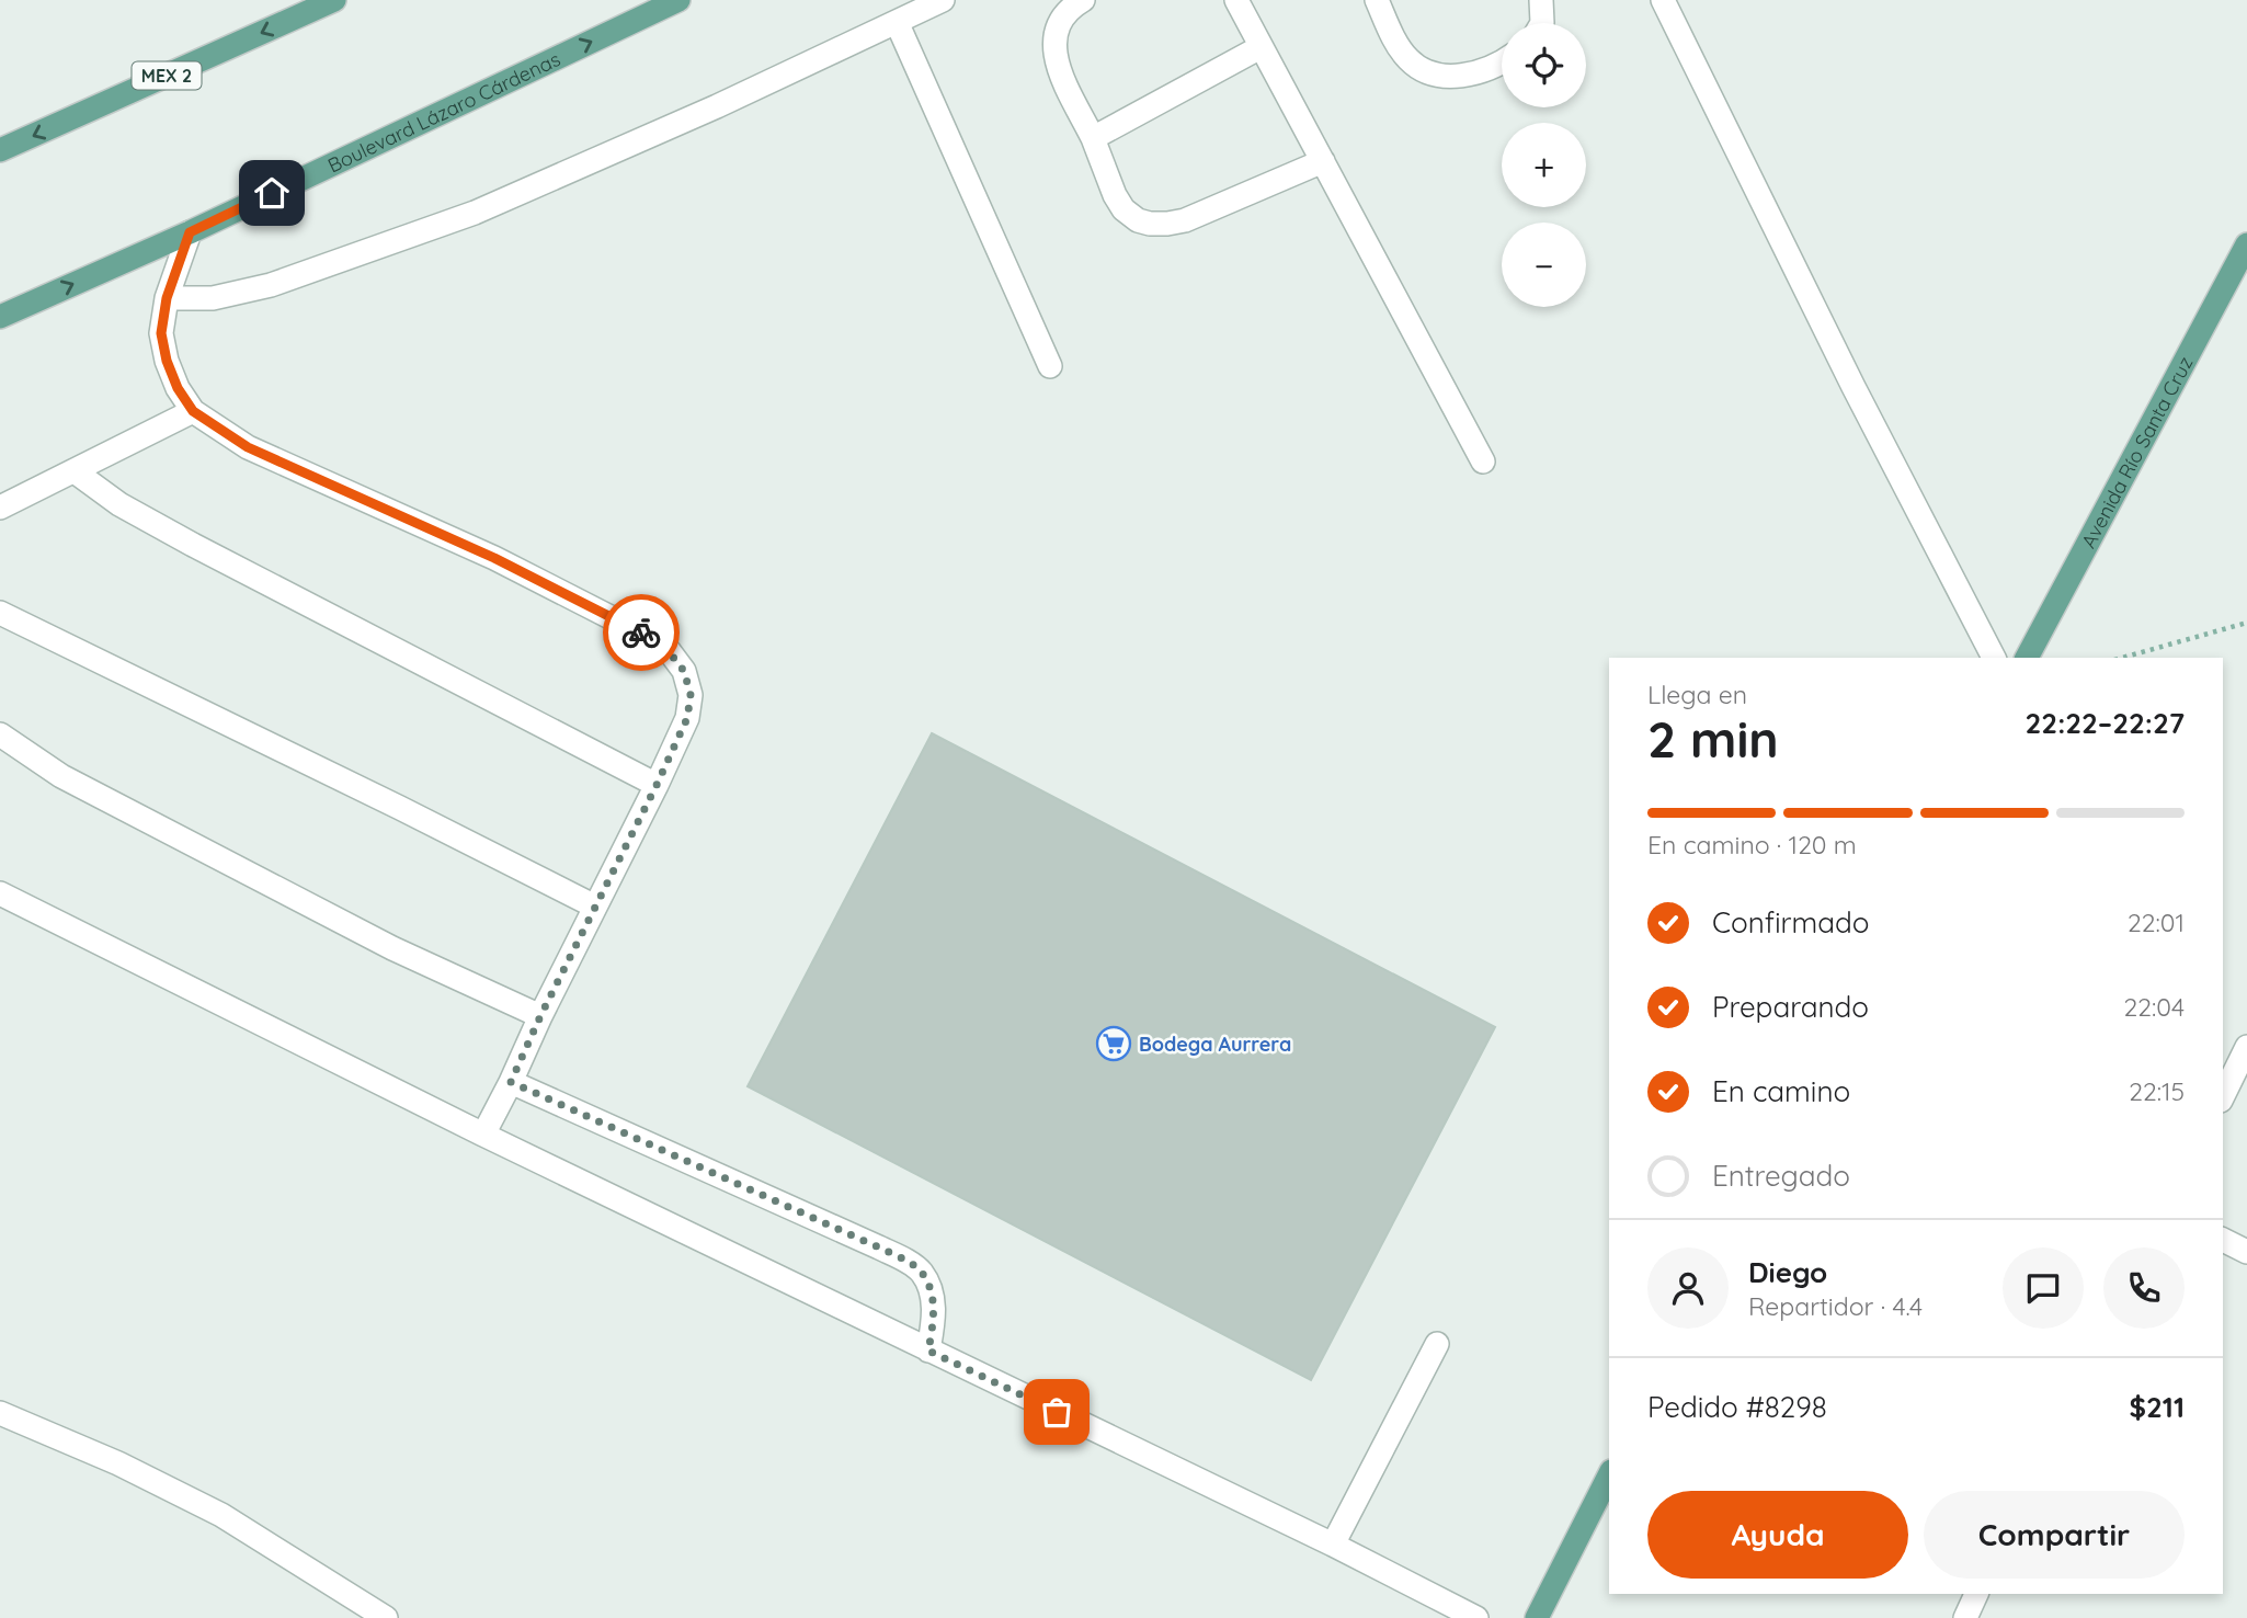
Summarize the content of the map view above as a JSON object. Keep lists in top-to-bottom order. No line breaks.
{"streets":{"main road":["MEX 2","Boulevard Lázaro Cárdenas","Avenida Río Santa Cruz"]},"places":{"supermarket":["Bodega Aurrera"]},"page":{"map_buttons":["+","−"],"heading":["2 min","Llega en","22:22–22:27"],"panel":["Diego","Repartidor · 4.4","Pedido #8298","$211"],"bar":"En camino · 120 m","list":[["Confirmado","22:01"],["Preparando","22:04"],["En camino","22:15"],"Entregado"],"buttons":["Ayuda","Compartir"]}}
